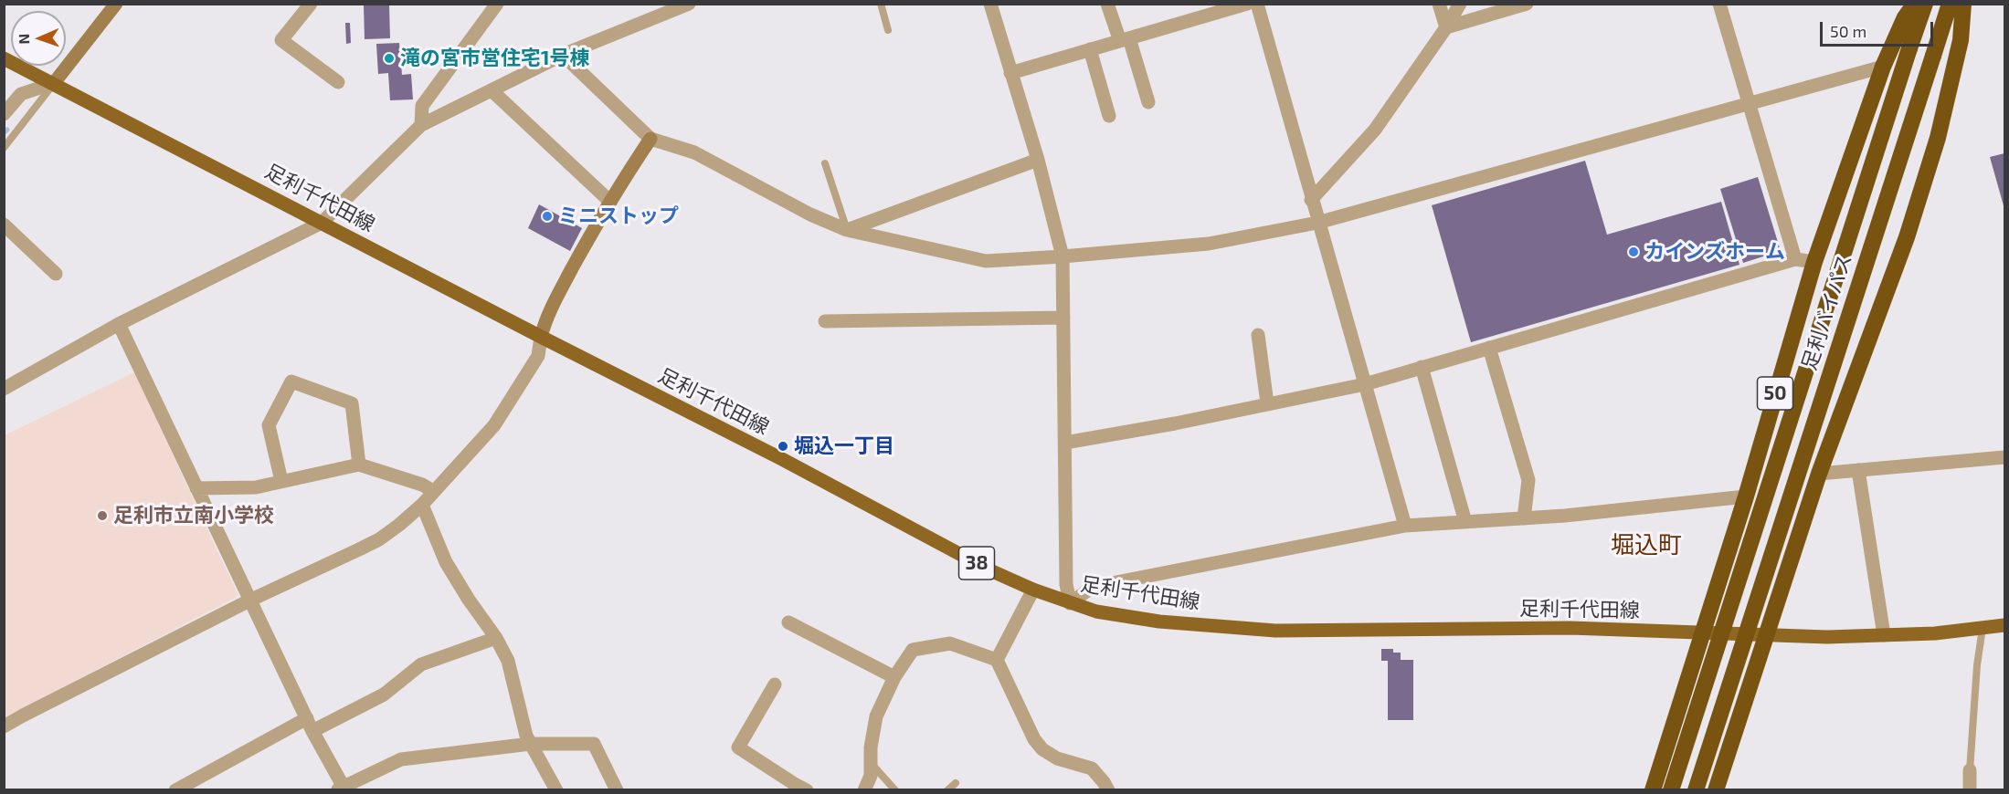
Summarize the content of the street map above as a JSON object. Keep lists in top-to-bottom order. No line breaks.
{"streets":{"highway":["足利バイパス","50"],"main road":["足利千代田線","38"]},"crossings":[["足利千代田線","50"]],"districts":["堀込町"],"places":["滝の宮市営住宅1号棟","ミニストップ","カインズホーム","堀込一丁目","足利市立南小学校"],"scale_bar":"50 m","north":"left"}
